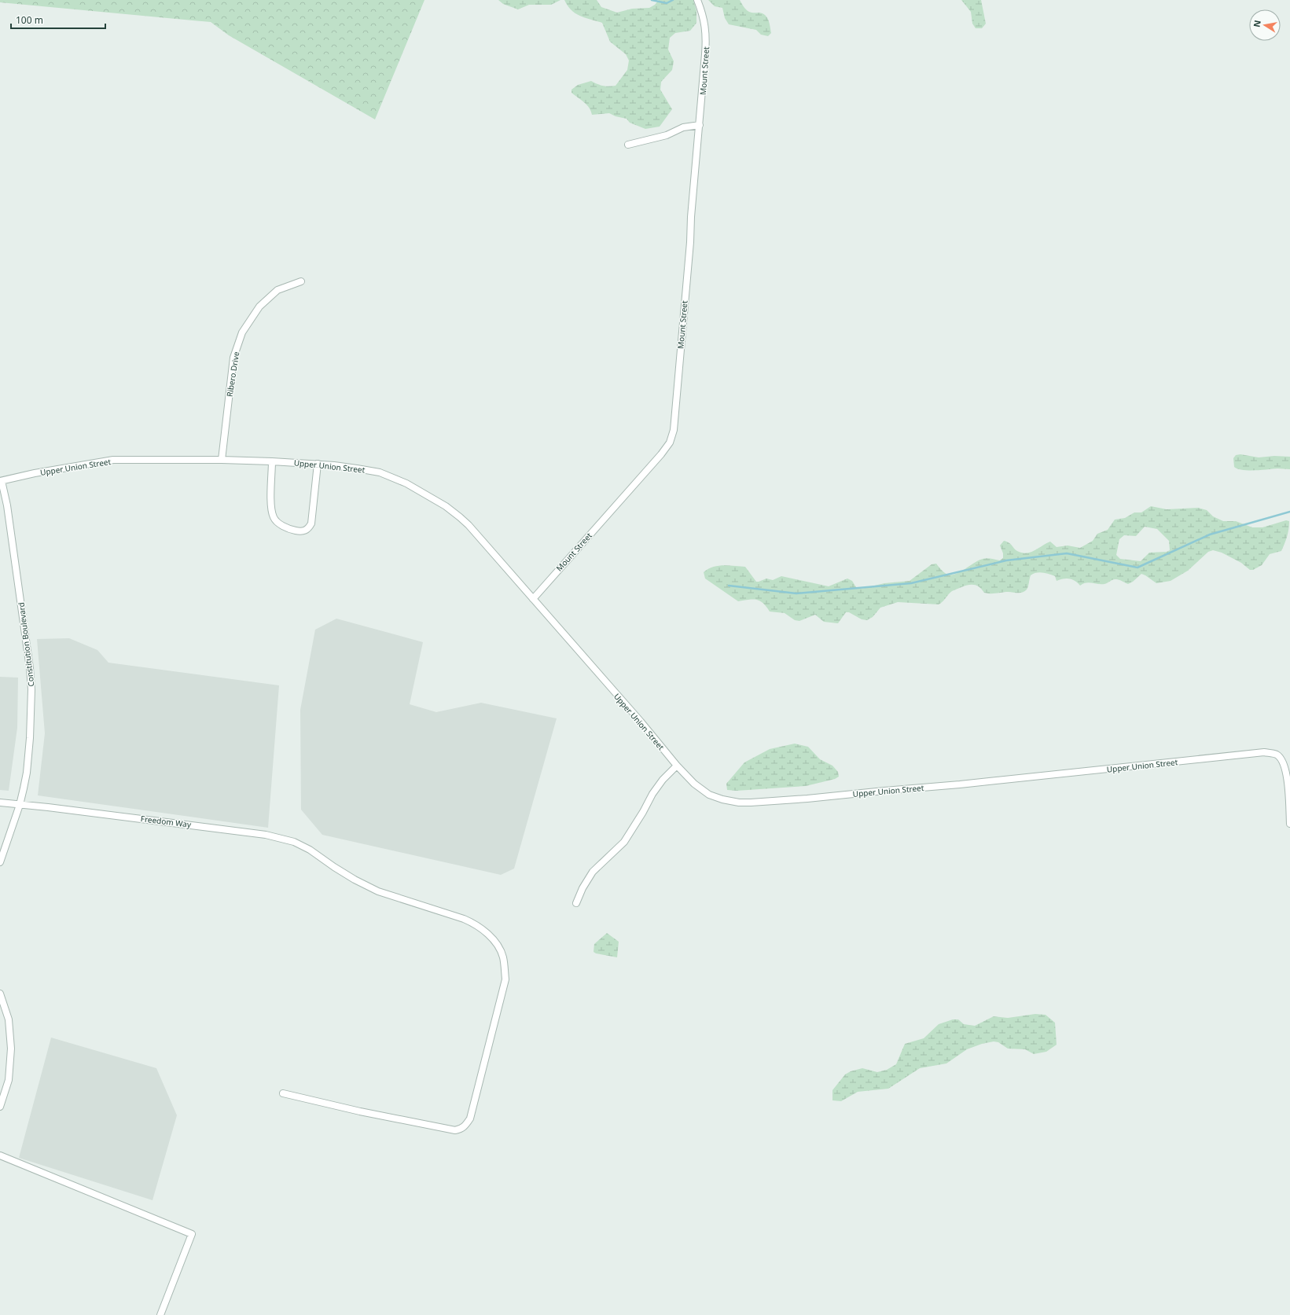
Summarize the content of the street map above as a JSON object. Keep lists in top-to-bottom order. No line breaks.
{"streets":{"street":["Mount Street","Ribero Drive","Upper Union Street","Constitution Boulevard","Freedom Way"]},"crossings":[["Mount Street","Upper Union Street"],["Ribero Drive","Upper Union Street"],["Upper Union Street","Constitution Boulevard"],["Constitution Boulevard","Freedom Way"]],"scale_bar":"100 m","north":"left"}
